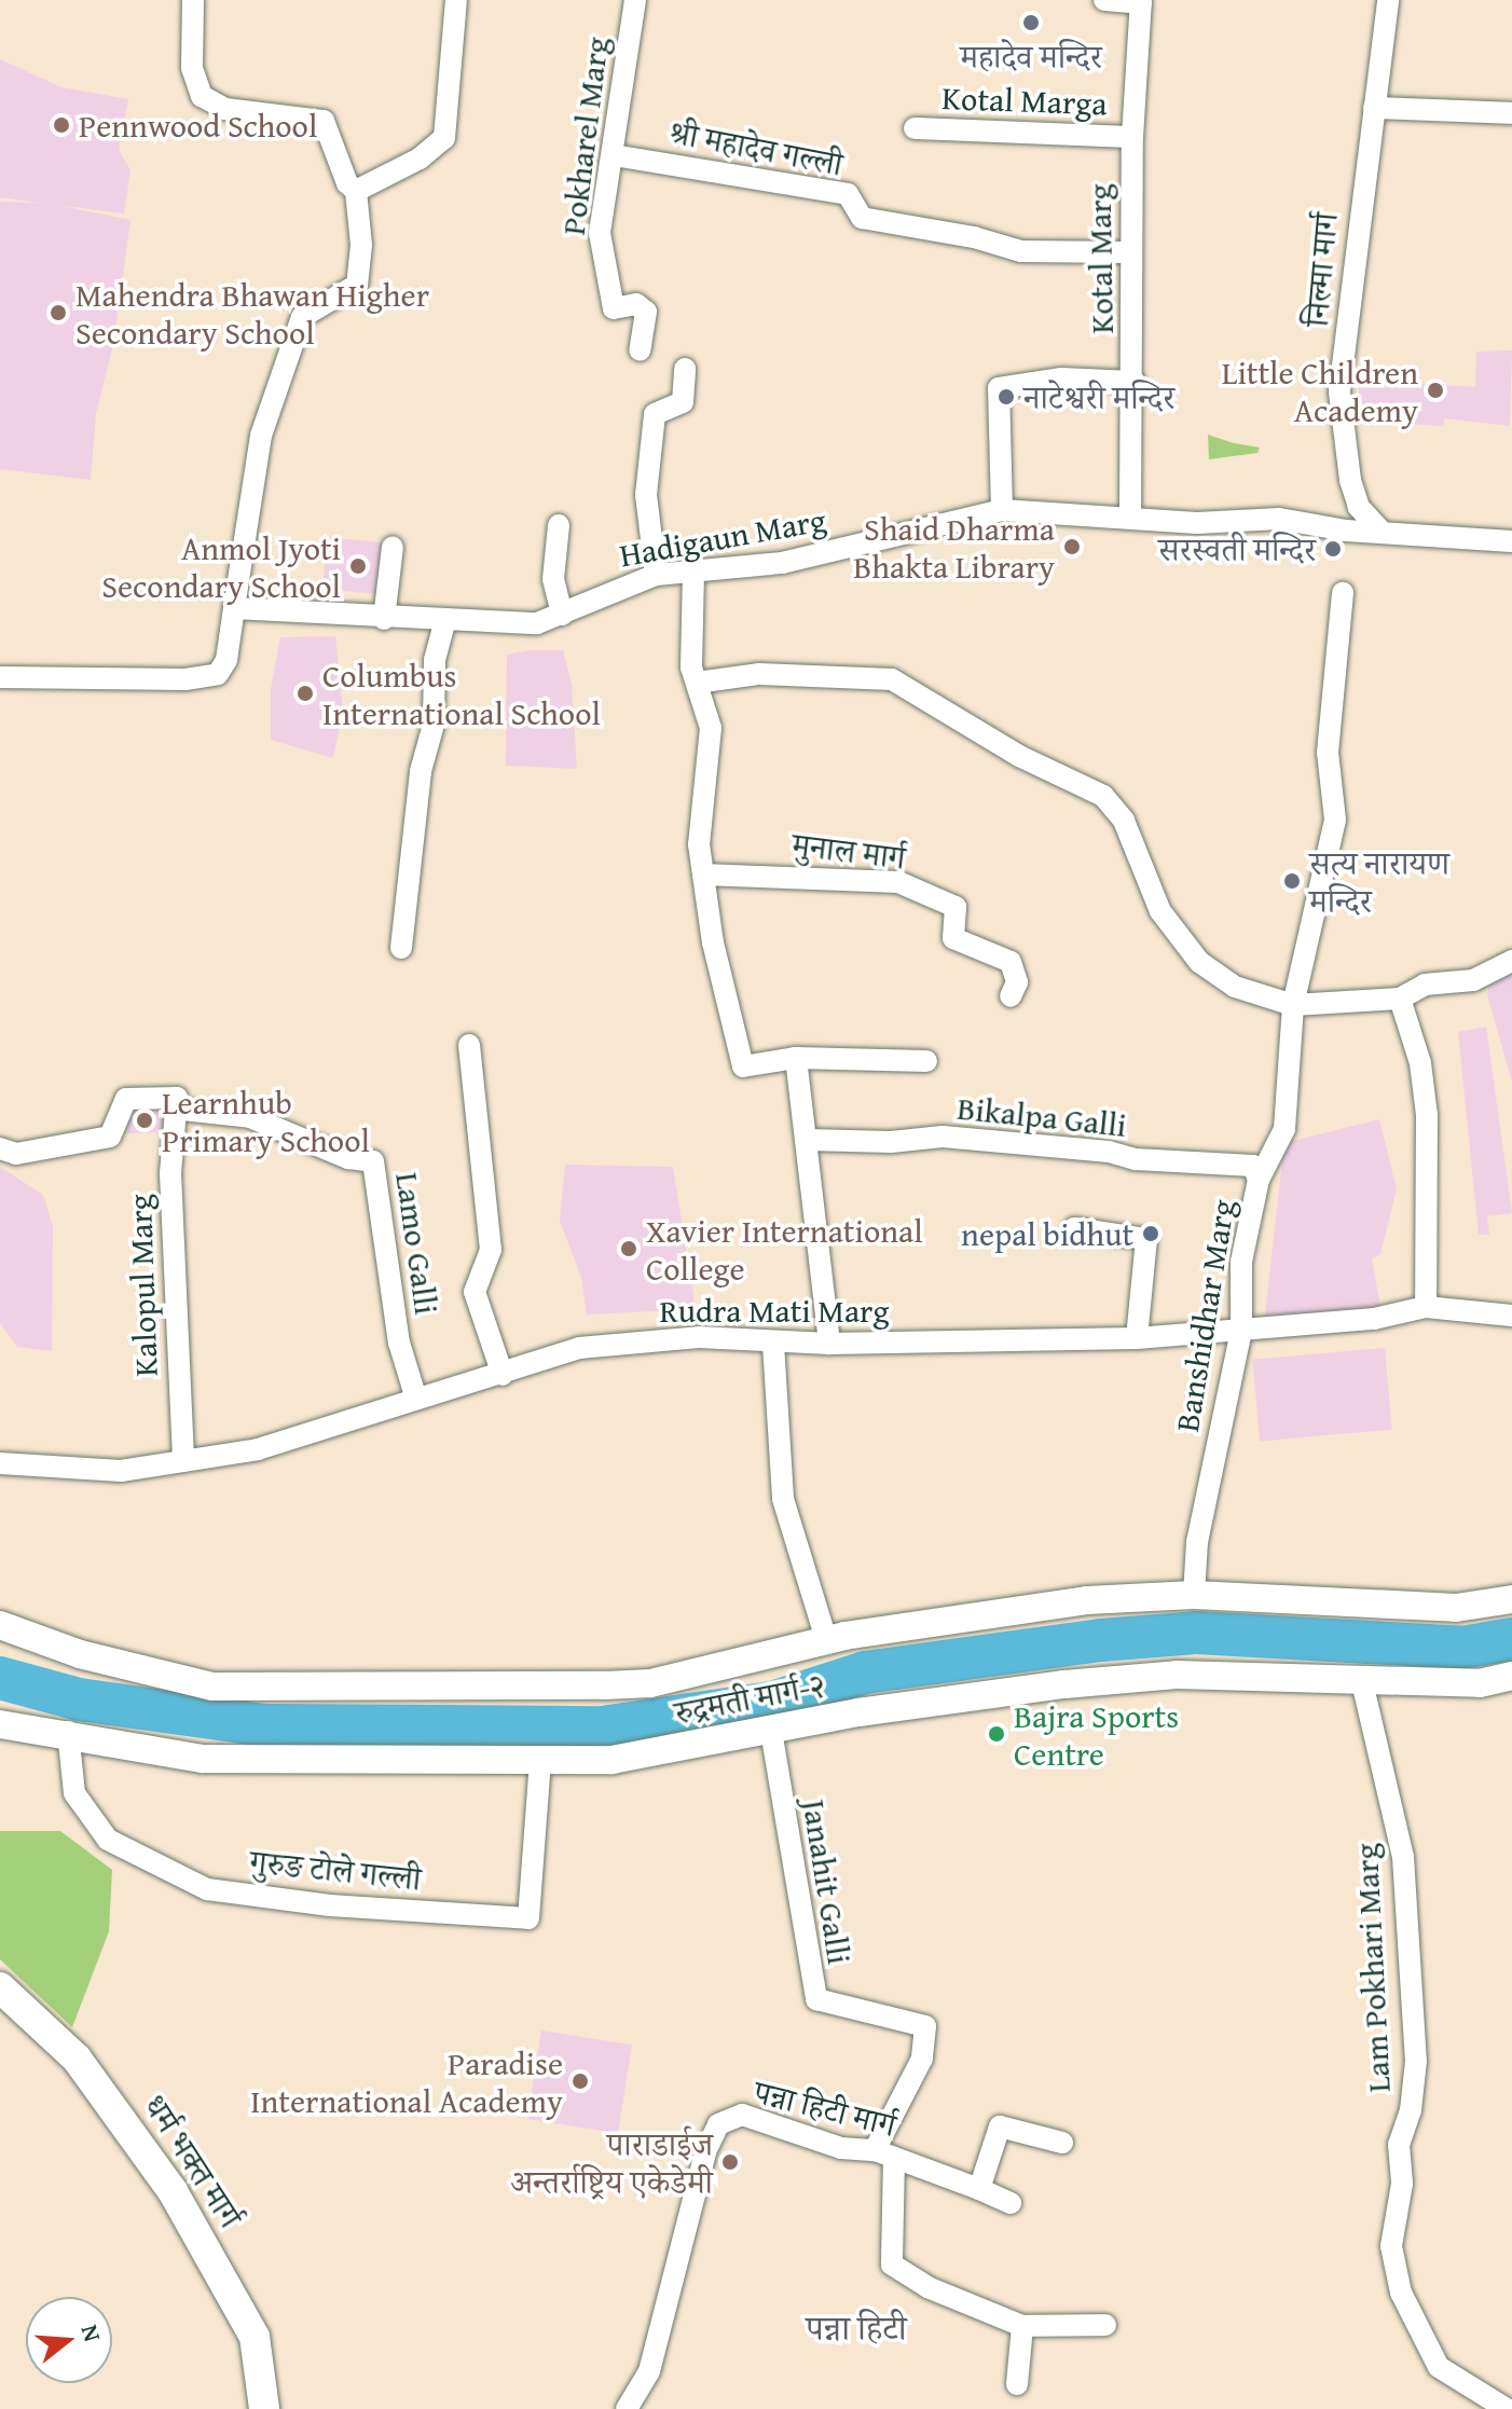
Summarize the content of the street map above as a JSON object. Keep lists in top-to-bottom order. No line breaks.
{"streets":{"main road":["धर्म भक्त मार्ग"],"street":["Kotal Marga","Pokharel Marg","श्री महादेव गल्ली","Kotal Marg","निल्मा मार्ग","Hadigaun Marg","मुनाल मार्ग","Bikalpa Galli","Lamo Galli","Kalopul Marg","Rudra Mati Marg","Banshidhar Marg","रुद्रमती मार्ग-२","गुरुङ टोले गल्ली","Janahit Galli","Lam Pokhari Marg","पन्ना हिटी मार्ग"]},"crossings":[["Kotal Marga","Kotal Marg"],["Pokharel Marg","श्री महादेव गल्ली"],["श्री महादेव गल्ली","Kotal Marg"],["Kotal Marg","Hadigaun Marg"],["निल्मा मार्ग","Hadigaun Marg"],["Bikalpa Galli","Banshidhar Marg"],["Lamo Galli","Kalopul Marg"],["Lamo Galli","Rudra Mati Marg"],["Kalopul Marg","Rudra Mati Marg"],["Rudra Mati Marg","Banshidhar Marg"],["रुद्रमती मार्ग-२","गुरुङ टोले गल्ली"],["रुद्रमती मार्ग-२","Janahit Galli"],["रुद्रमती मार्ग-२","Lam Pokhari Marg"],["Janahit Galli","पन्ना हिटी मार्ग"]],"districts":["पन्ना हिटी"],"places":["महादेव मन्दिर","Pennwood School","Mahendra Bhawan Higher Secondary School","Little Children Academy","नाटेश्वरी मन्दिर","Shaid Dharma Bhakta Library","सरस्वती मन्दिर","Anmol Jyoti Secondary School","Columbus International School","सत्य नारायण मन्दिर","Learnhub Primary School","nepal bidhut","Xavier International College","Bajra Sports Centre","Paradise International Academy","पाराडाईज अन्तर्राष्ट्रिय एकेडेमी"],"north":"right"}
